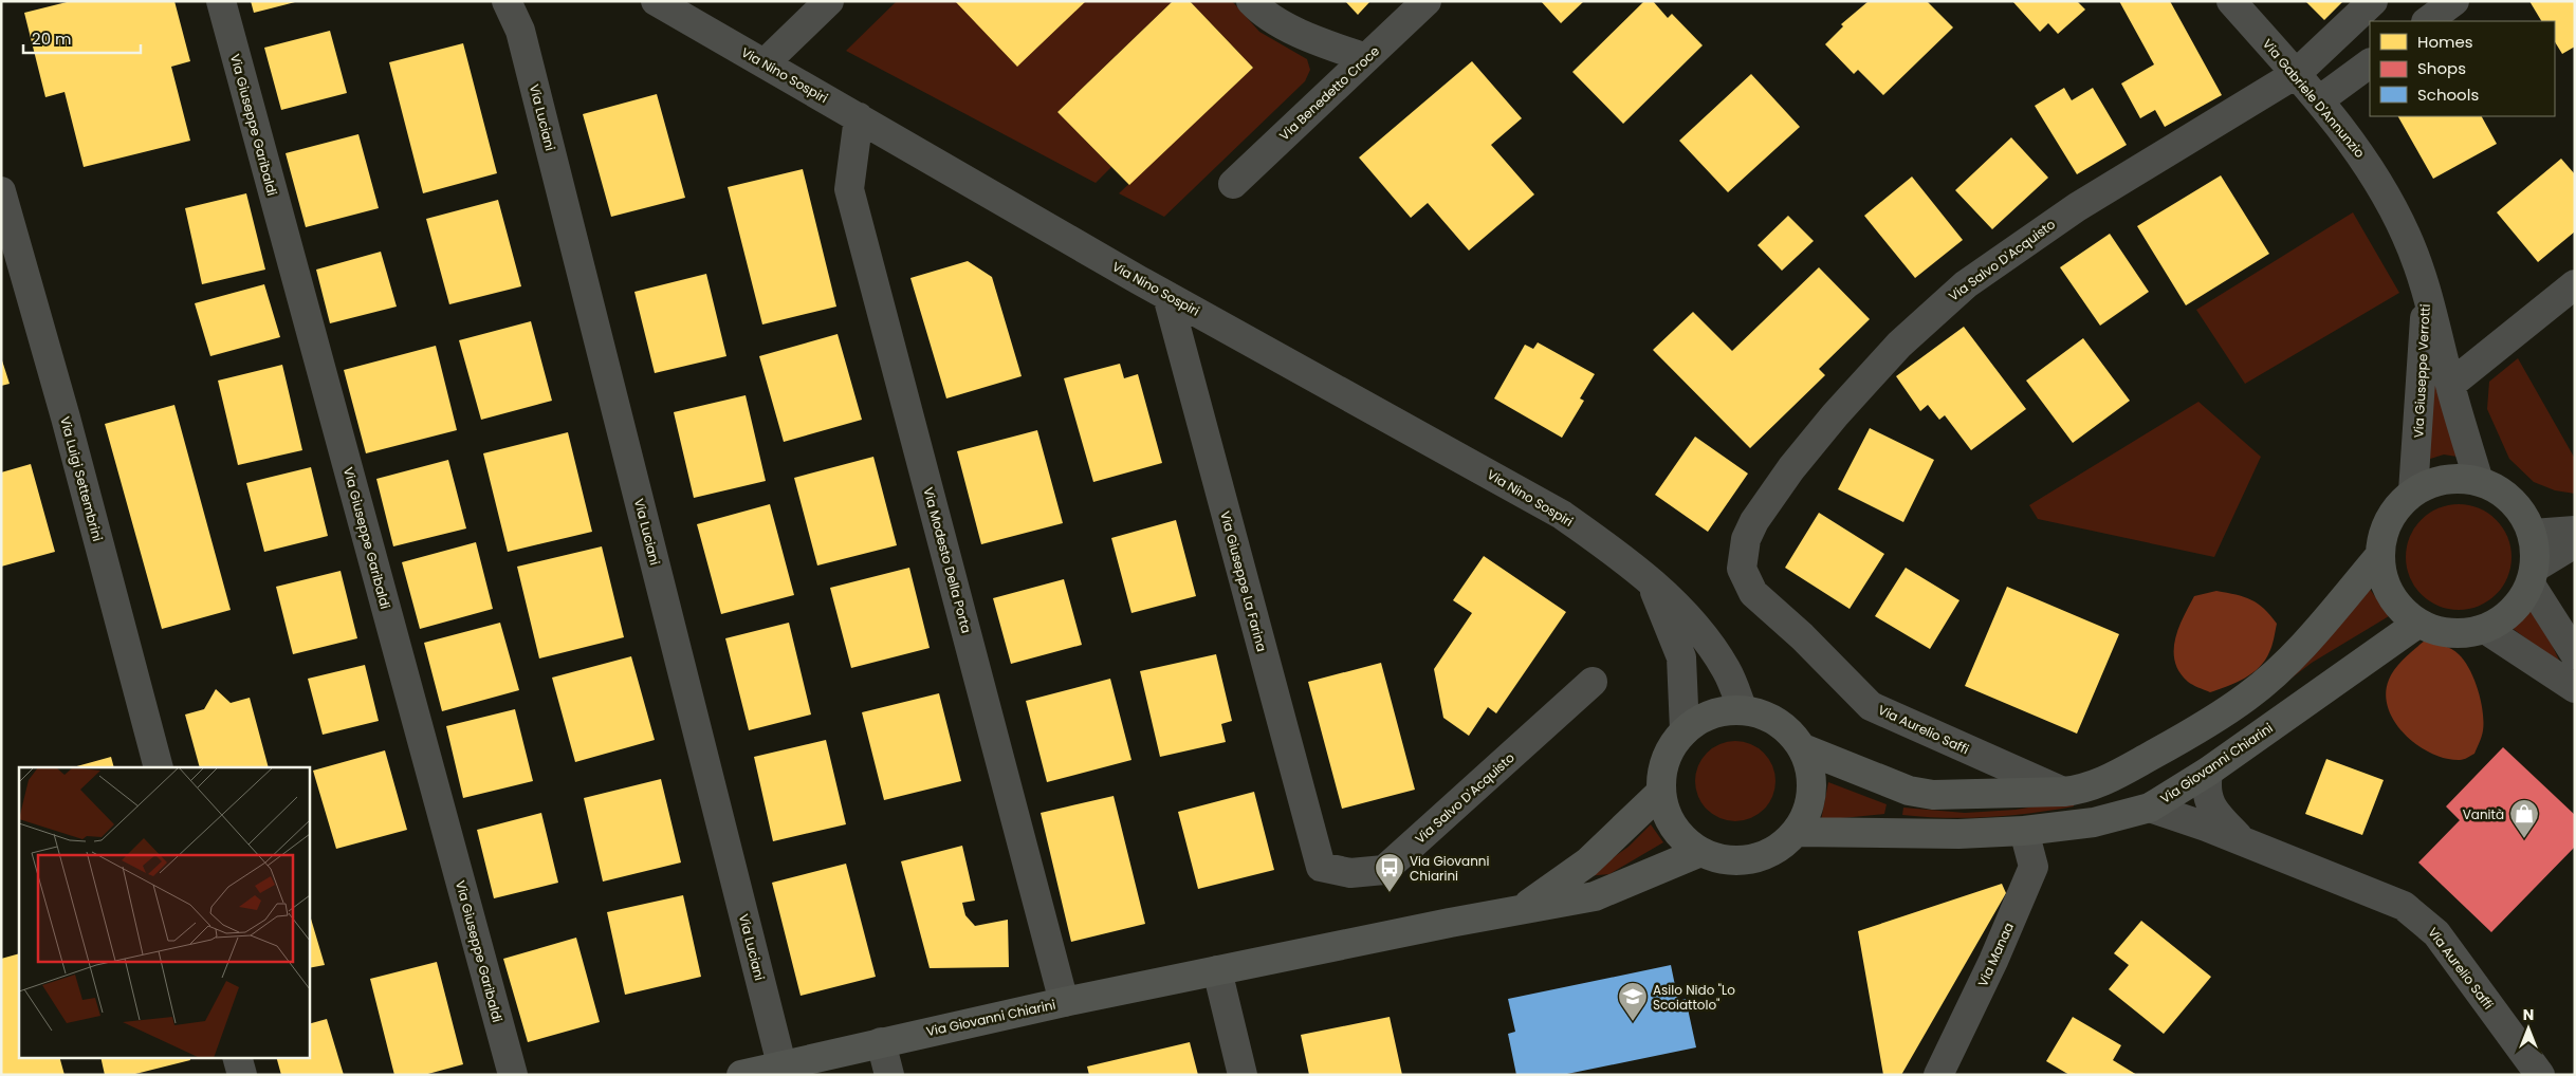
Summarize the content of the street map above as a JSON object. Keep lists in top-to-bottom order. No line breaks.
{"streets":{"main road":["Via Giovanni Chiarini"],"street":["Via Nino Sospiri","Via Benedetto Croce","Via Gabriele D'Annunzio","Via Luciani","Via Giuseppe Garibaldi","Via Salvo D'Acquisto","Via Giuseppe Verrotti","Via Luigi Settembrini","Via Modesto Della Porta","Via Giuseppe La Farina","Via Aurelio Saffi","Via Manaa"]},"crossings":[["Via Nino Sospiri","Via Modesto Della Porta"],["Via Nino Sospiri","Via Giuseppe La Farina"],["Via Nino Sospiri","Via Giovanni Chiarini"],["Via Gabriele D'Annunzio","Via Salvo D'Acquisto"],["Via Gabriele D'Annunzio","Via Giuseppe Verrotti"],["Via Luciani","Via Giovanni Chiarini"],["Via Salvo D'Acquisto","Via Giuseppe La Farina"],["Via Salvo D'Acquisto","Via Aurelio Saffi"],["Via Giuseppe Verrotti","Via Giovanni Chiarini"],["Via Modesto Della Porta","Via Giovanni Chiarini"],["Via Aurelio Saffi","Via Giovanni Chiarini"],["Via Giovanni Chiarini","Via Manaa"]],"places":{"shop":["Vanità"],"bus stop":["Via Giovanni Chiarini"],"school or university":["Asilo Nido \"Lo Scoiattolo\""]},"legend":["Homes","Shops","Schools"],"scale_bar":"20 m","north":"top"}
